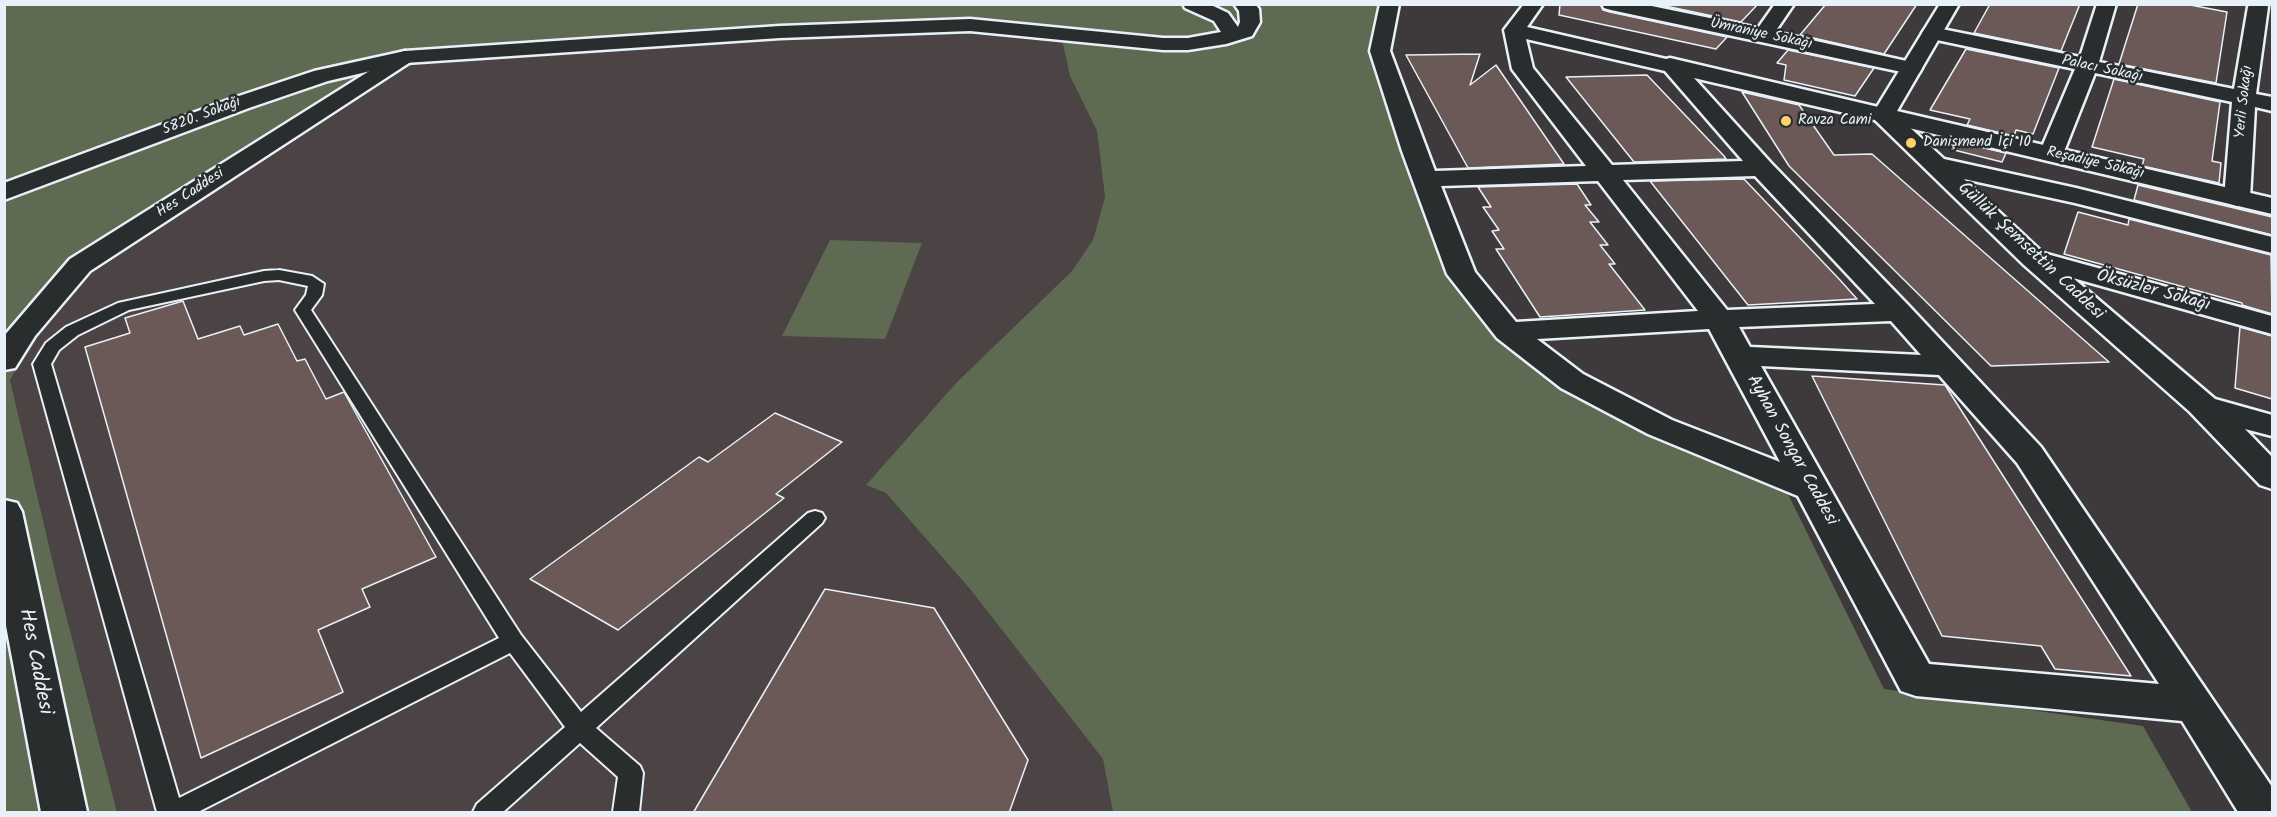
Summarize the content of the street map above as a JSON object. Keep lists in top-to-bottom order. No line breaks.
{"streets":{"street":["Ümraniye Sokağı","Palacı Sokağı","Yerli Sokağı","5820. Sokağı","Reşadiye Sokağı","Hes Caddesi","Güllük Şemsettin Caddesi","Öksüzler Sokağı","Ayhan Songar Caddesi"]},"crossings":[["Palacı Sokağı","Yerli Sokağı"],["Yerli Sokağı","Reşadiye Sokağı"],["5820. Sokağı","Hes Caddesi"],["Reşadiye Sokağı","Güllük Şemsettin Caddesi"],["Reşadiye Sokağı","Ayhan Songar Caddesi"],["Güllük Şemsettin Caddesi","Öksüzler Sokağı"]],"places":["Ravza Cami","Danişmend İçi 10"]}
